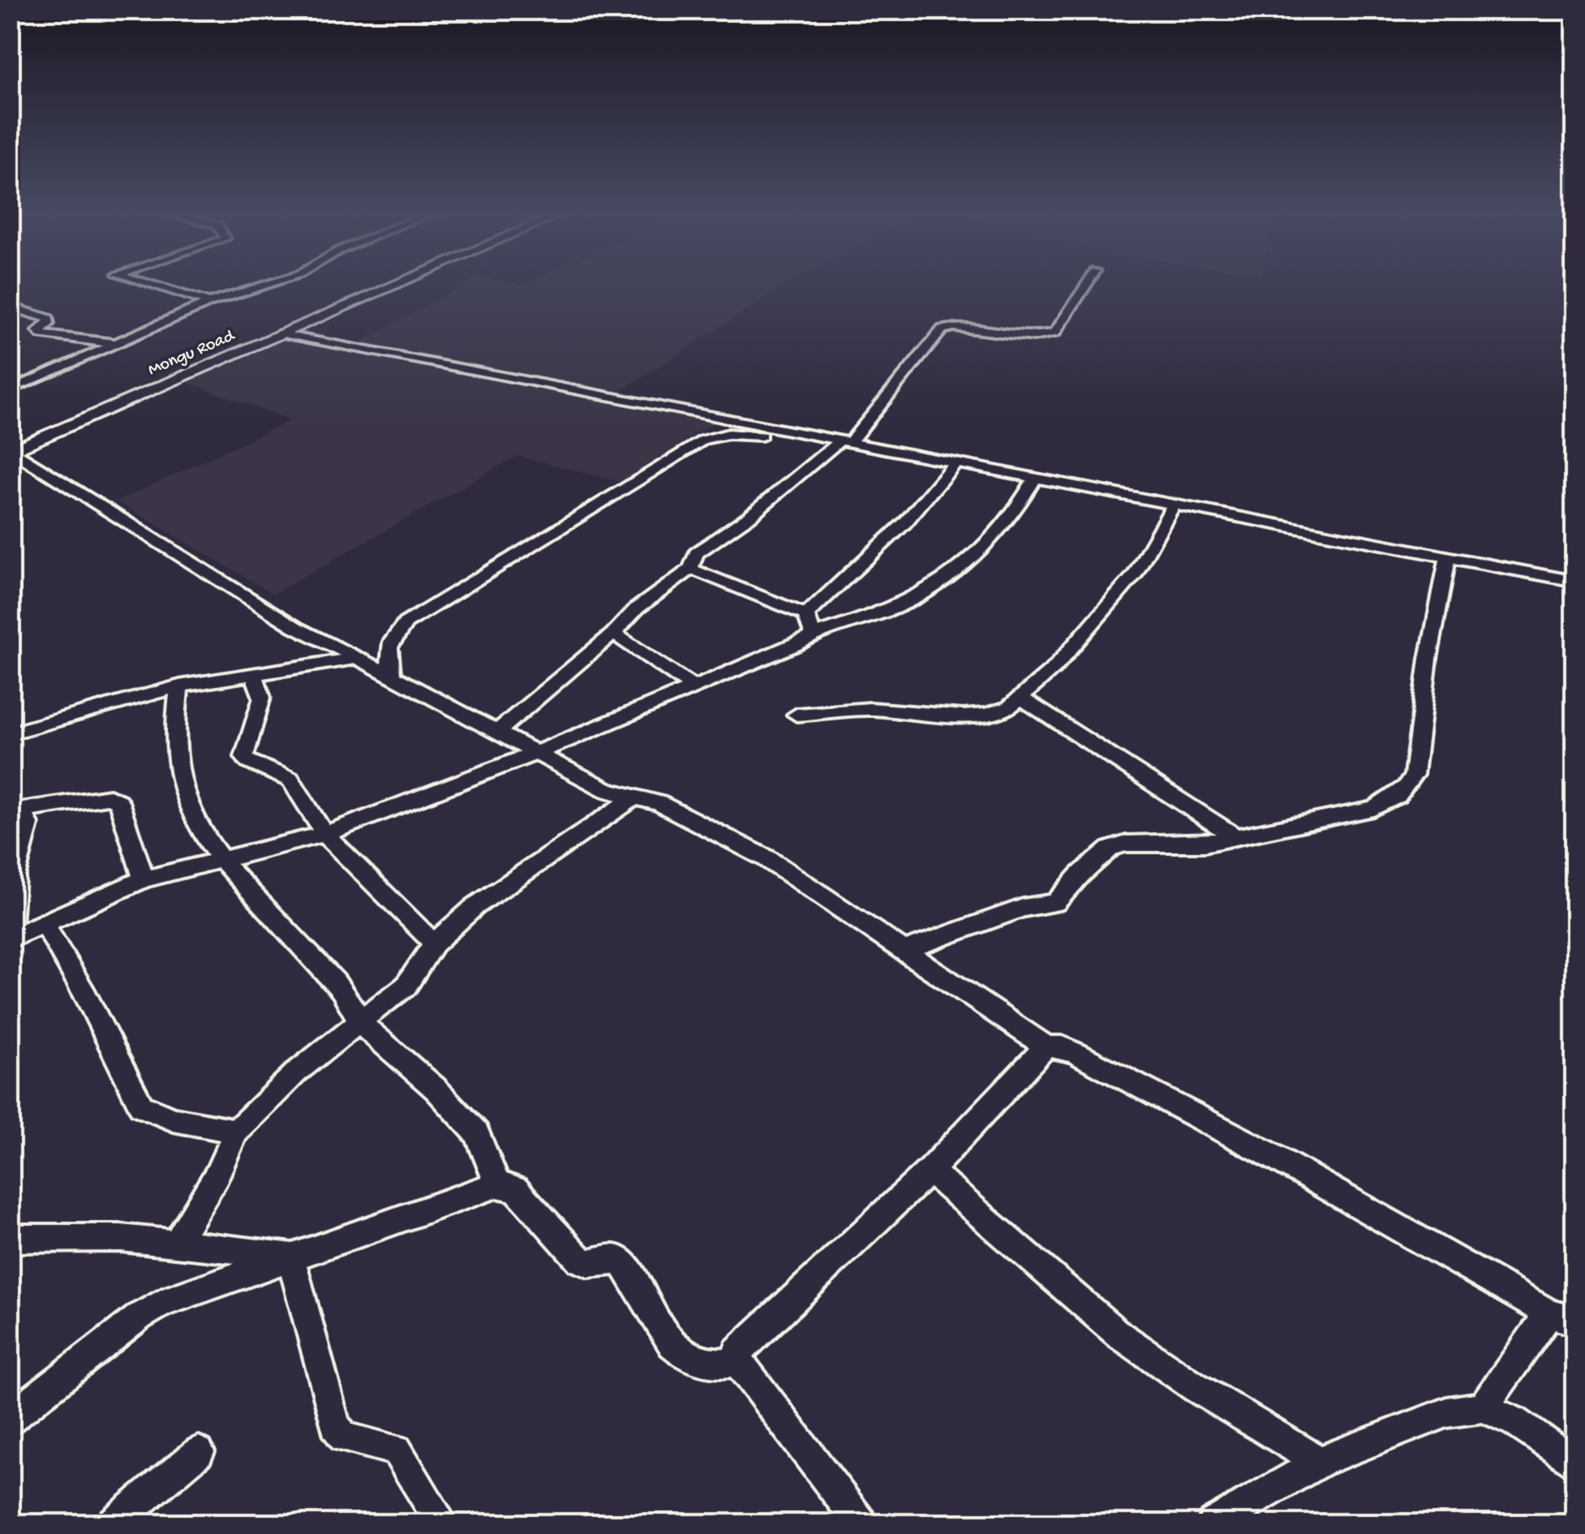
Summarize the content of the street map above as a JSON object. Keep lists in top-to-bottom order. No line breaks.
{"streets":{"main road":["Mongu Road"]}}
